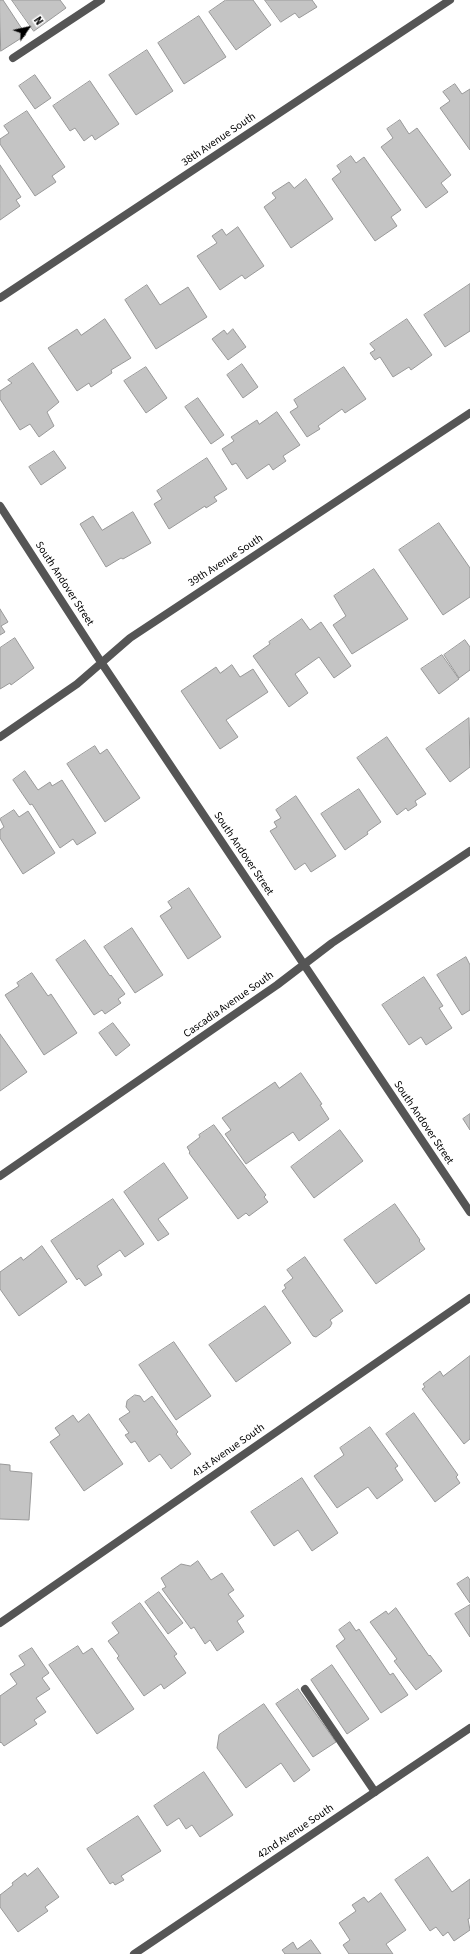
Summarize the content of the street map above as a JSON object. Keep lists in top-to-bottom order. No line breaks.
{"streets":{"street":["38th Avenue South","39th Avenue South","South Andover Street","Cascadia Avenue South","41st Avenue South","42nd Avenue South"]},"crossings":[["39th Avenue South","South Andover Street"],["South Andover Street","Cascadia Avenue South"]],"north":"top right"}
